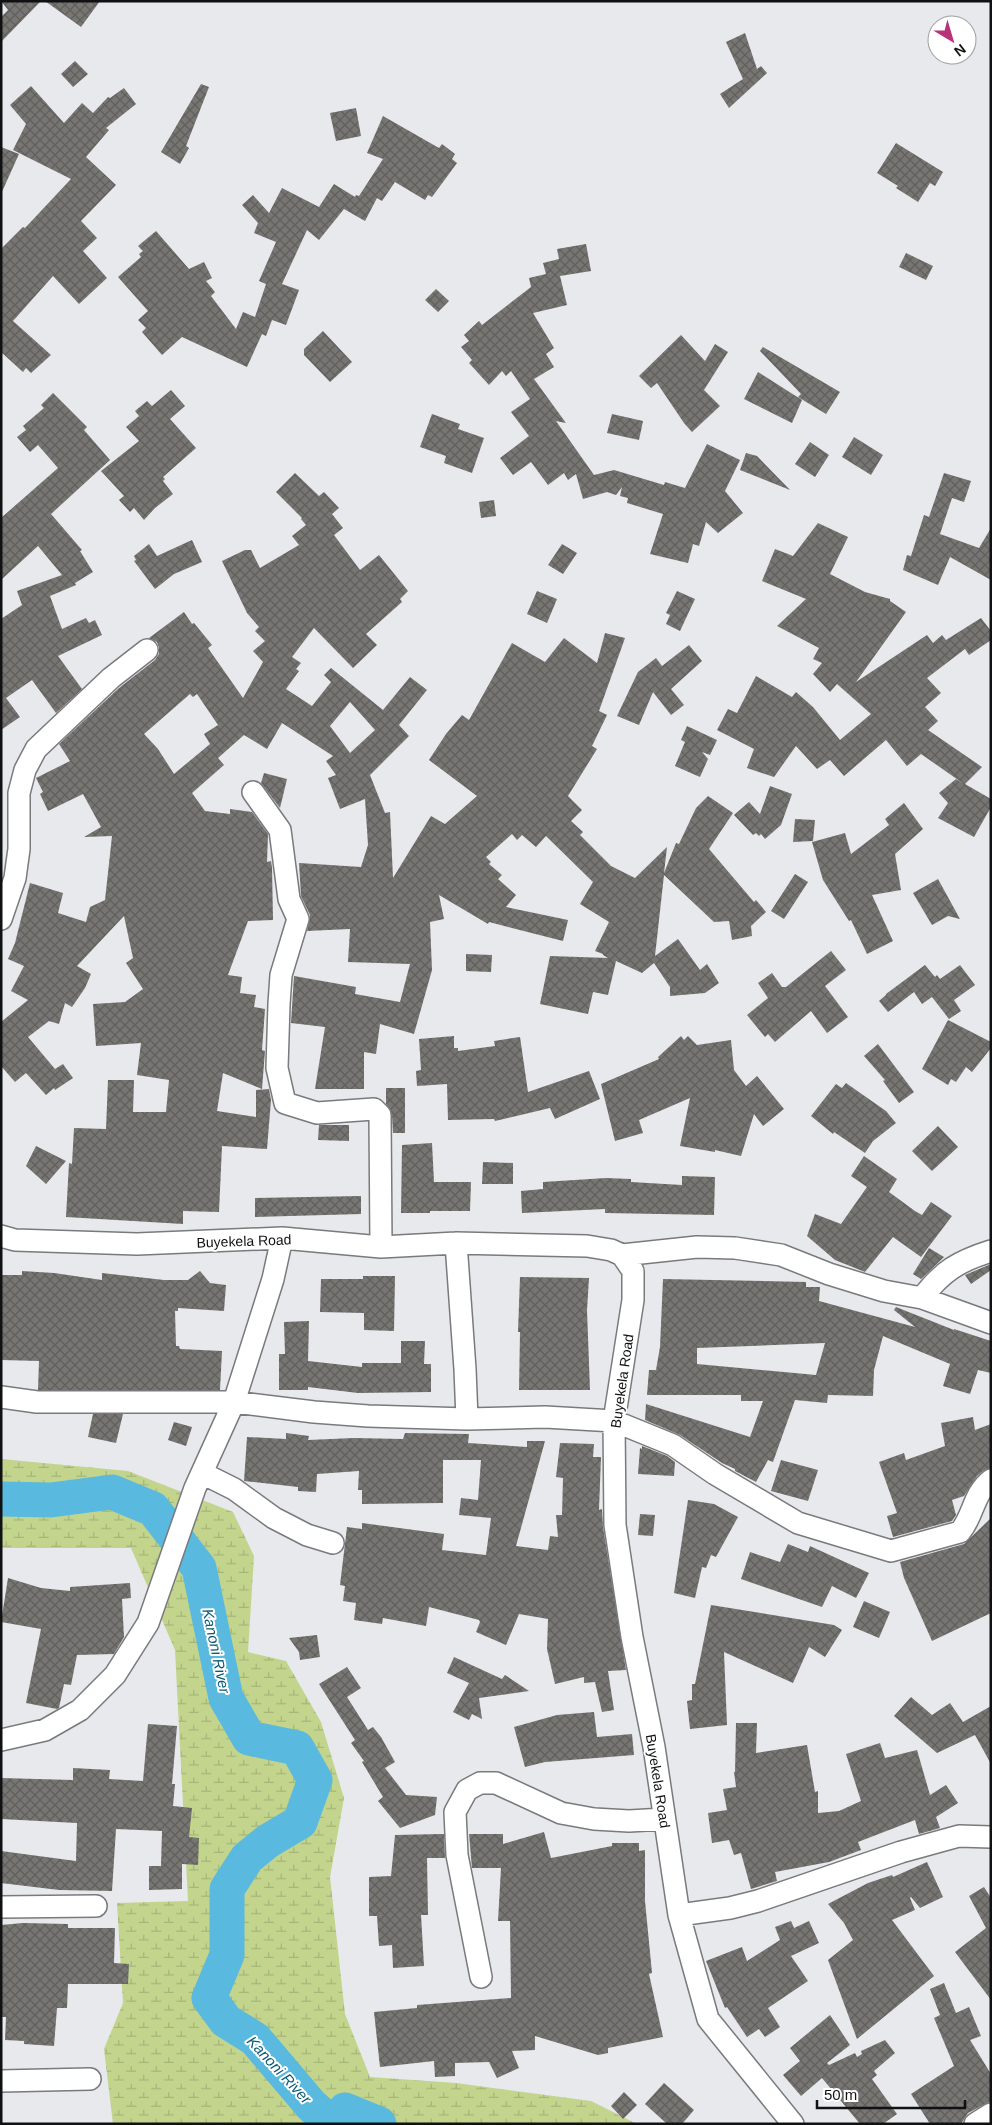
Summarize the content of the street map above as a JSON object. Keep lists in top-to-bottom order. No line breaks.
{"streets":{"street":["Buyekela Road"]},"water":["Kanoni River"],"scale_bar":"50 m","north":"bottom right"}
